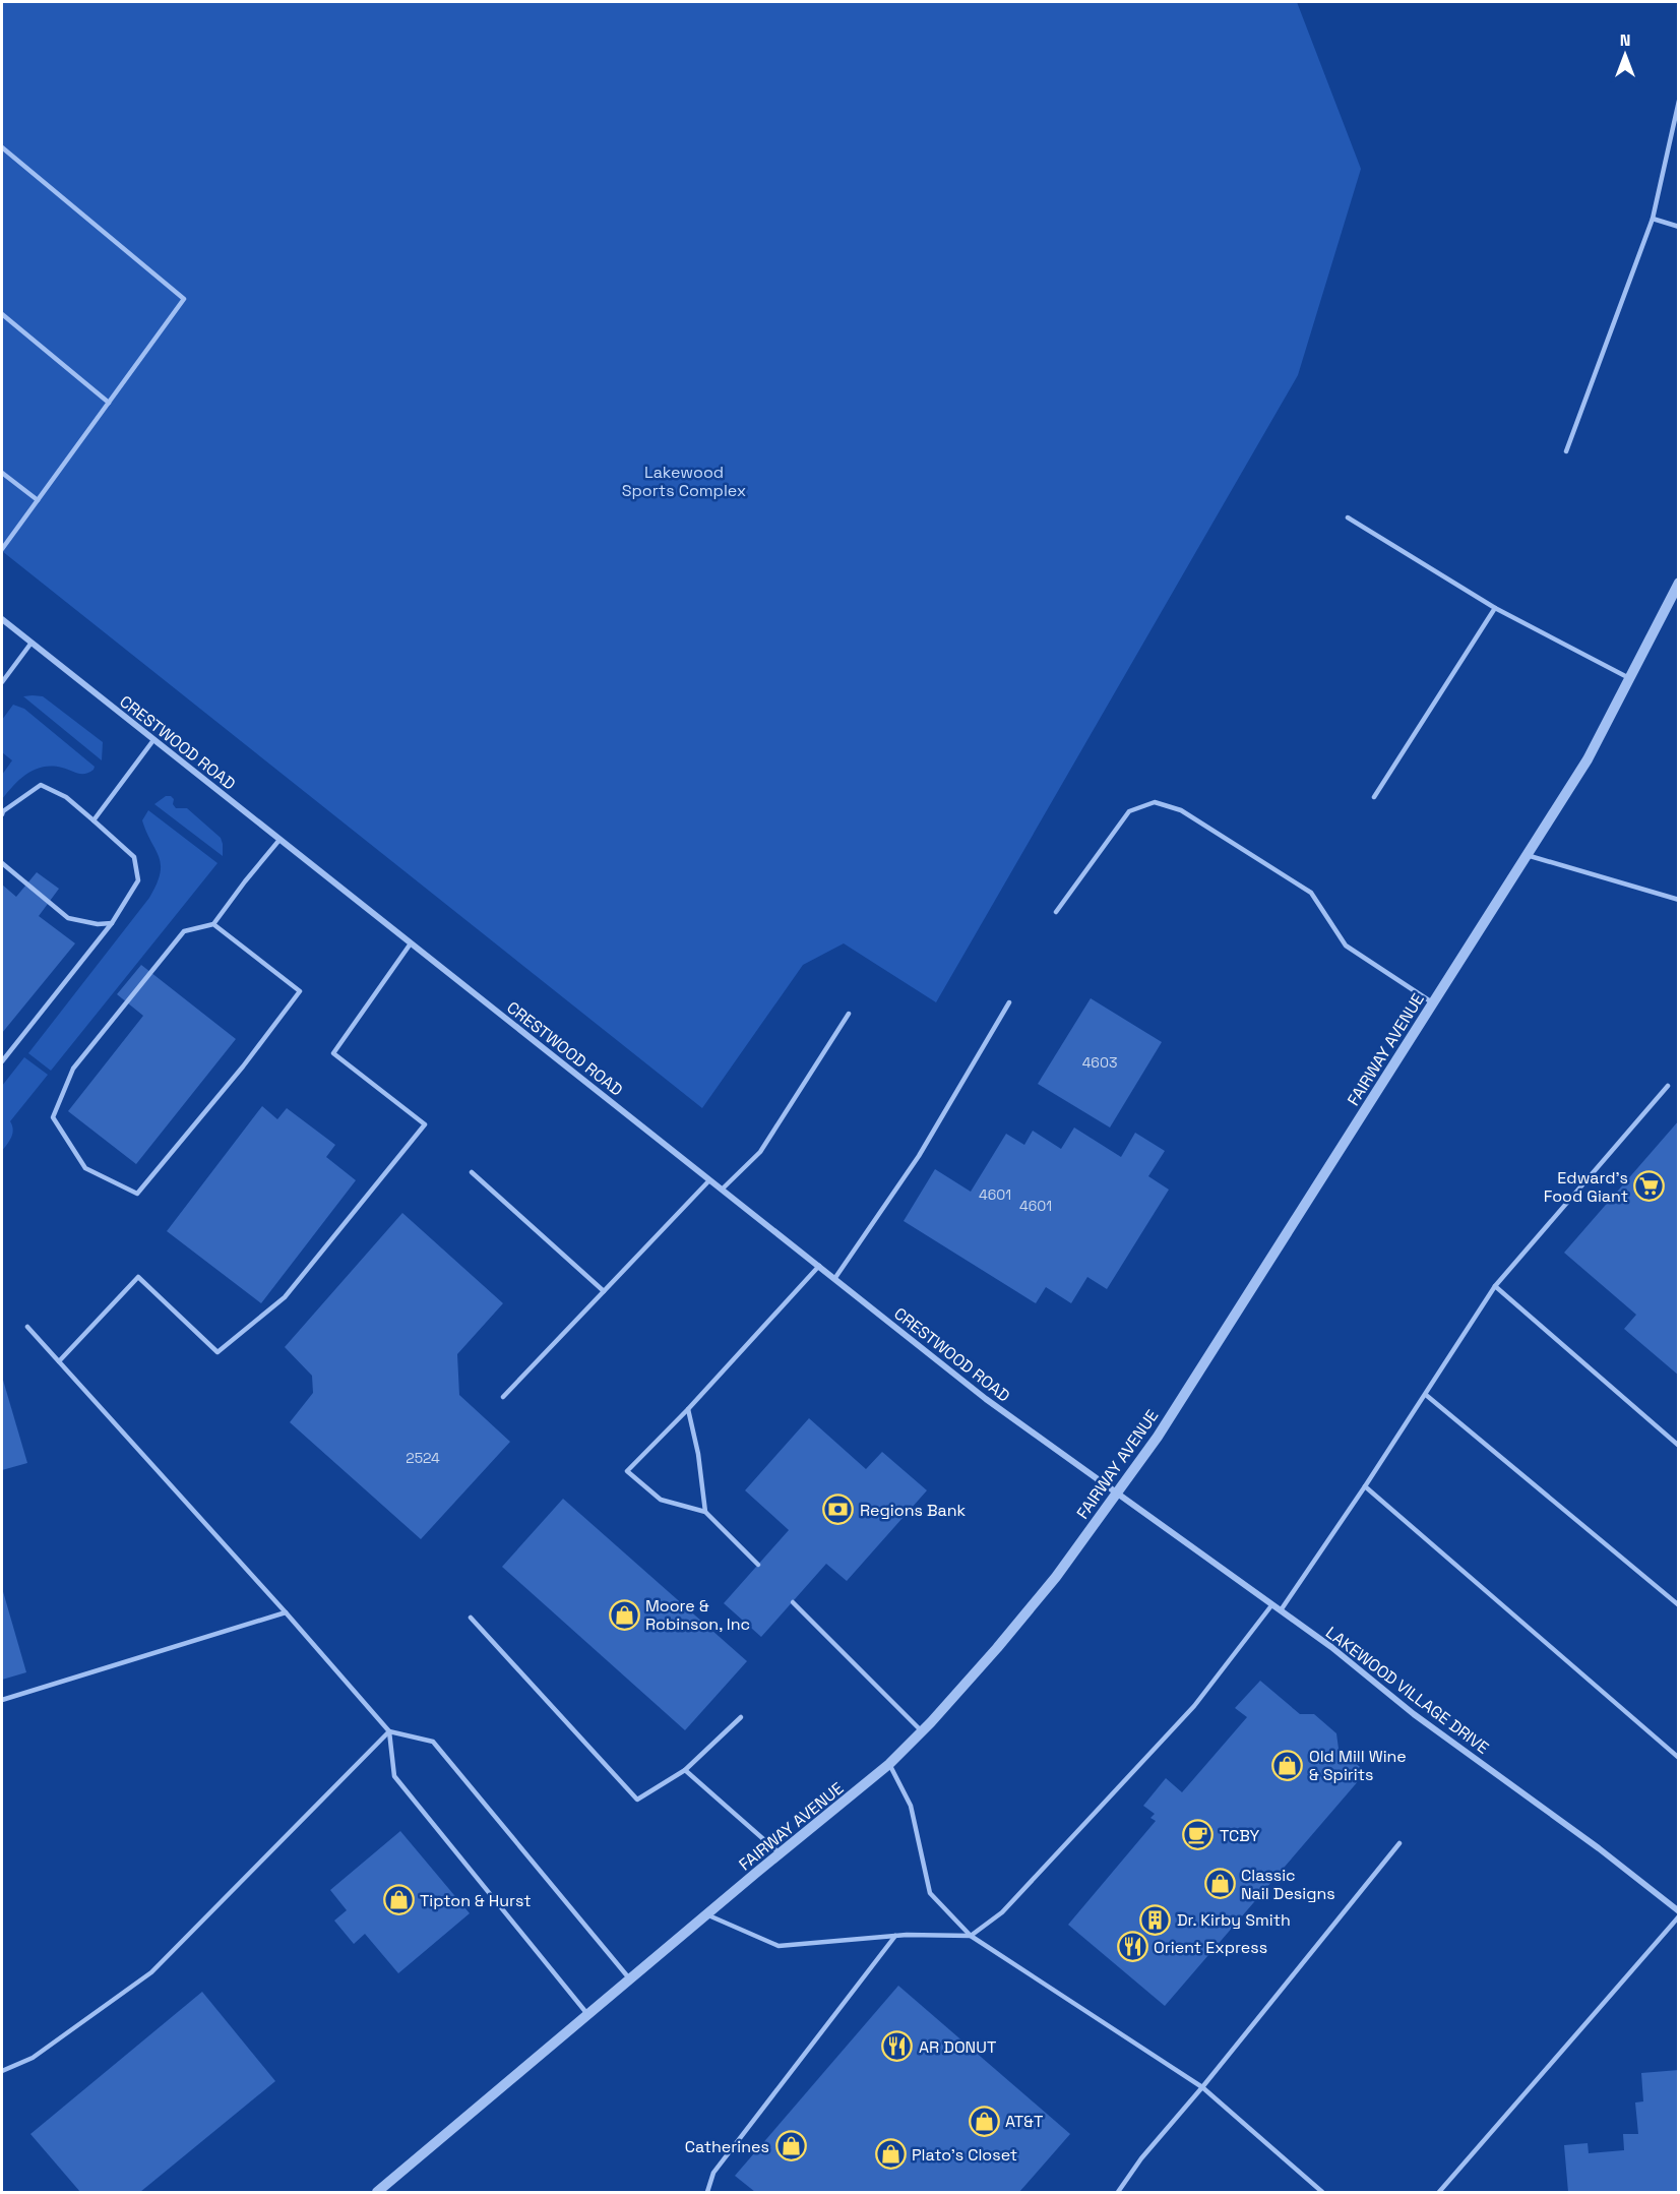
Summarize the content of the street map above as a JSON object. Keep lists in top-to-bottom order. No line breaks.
{"streets":{"street":["CRESTWOOD ROAD","FAIRWAY AVENUE","LAKEWOOD VILLAGE DRIVE"]},"crossings":[["CRESTWOOD ROAD","FAIRWAY AVENUE"],["CRESTWOOD ROAD","LAKEWOOD VILLAGE DRIVE"],["FAIRWAY AVENUE","LAKEWOOD VILLAGE DRIVE"]],"parks":["Lakewood Sports Complex"],"places":{"supermarket":["Edward's Food Giant"],"bank":["Regions Bank"],"shop":["Moore & Robinson, Inc","Old Mill Wine & Spirits","Classic Nail Designs","Tipton & Hurst","AT&T","Catherines","Plato's Closet"],"cafe":["TCBY"],"building":["Dr. Kirby Smith"],"restaurant":["Orient Express","AR DONUT"]},"house_numbers":["4603","4601","4601","2524"],"north":"top"}
